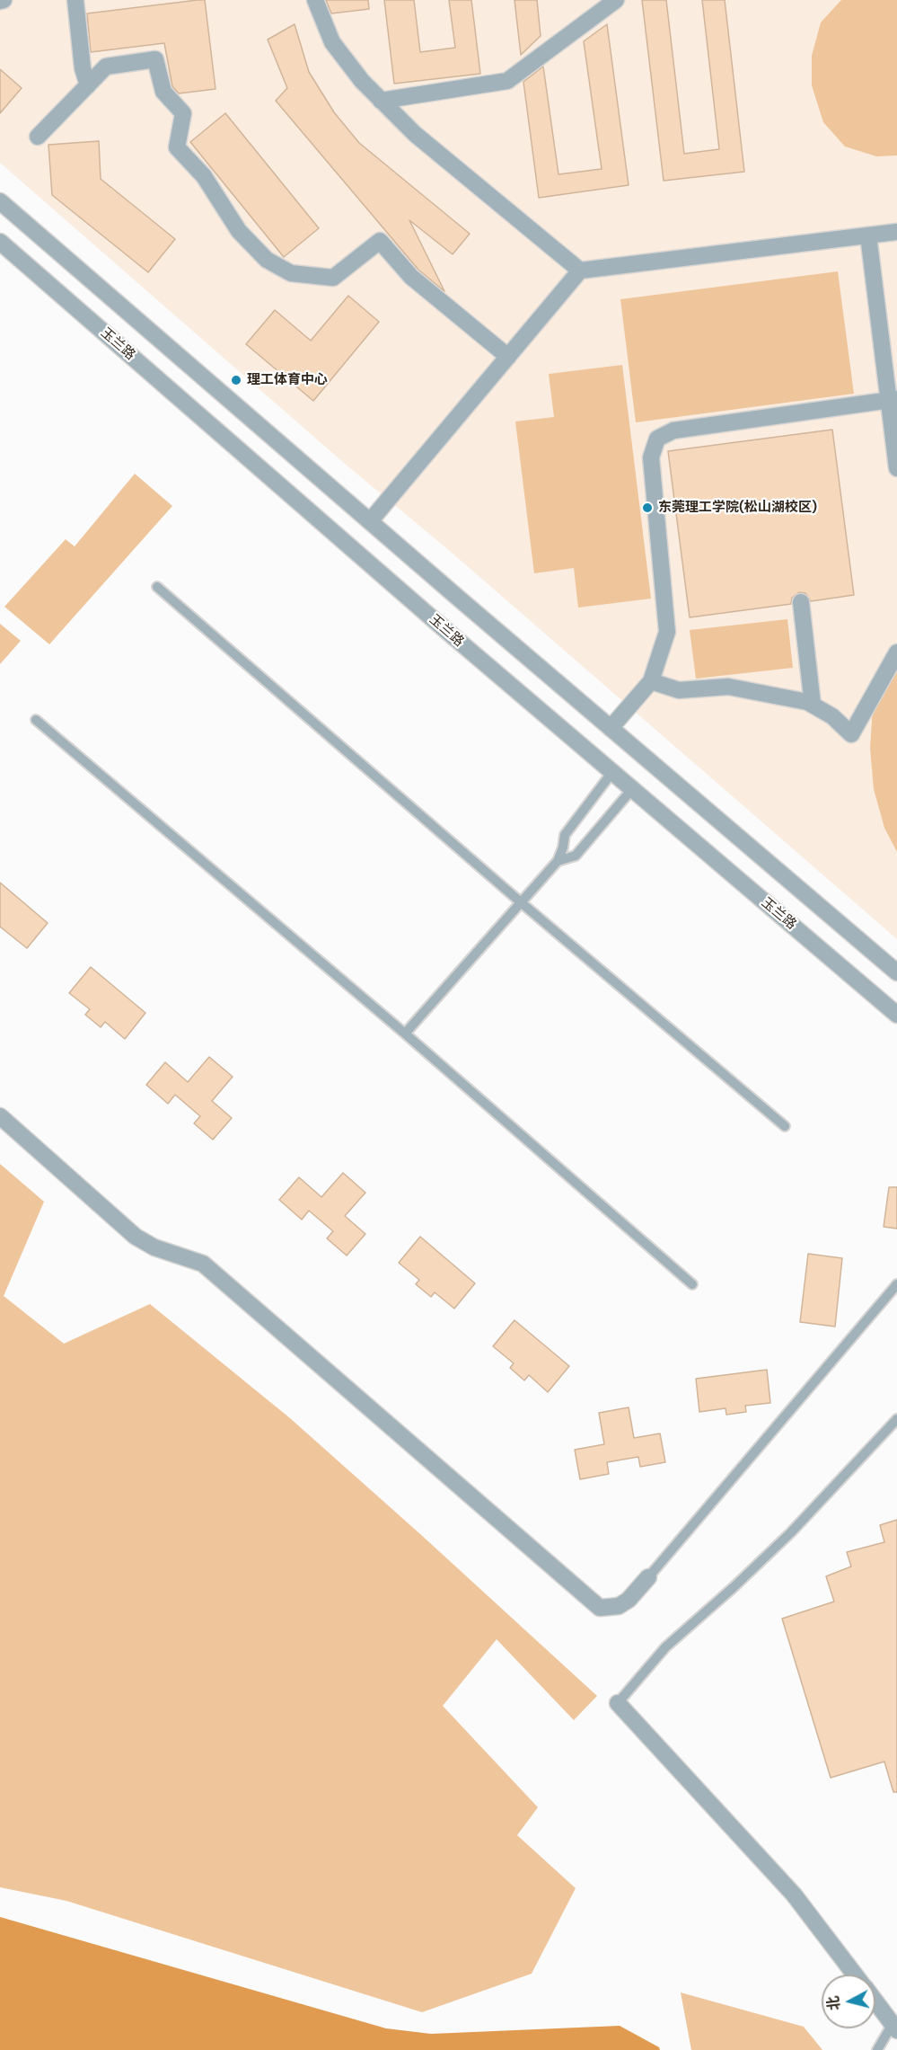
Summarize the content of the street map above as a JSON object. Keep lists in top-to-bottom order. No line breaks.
{"streets":{"street":["玉兰路"]},"places":["理工体育中心","东莞理工学院(松山湖校区)"],"north":"left"}
